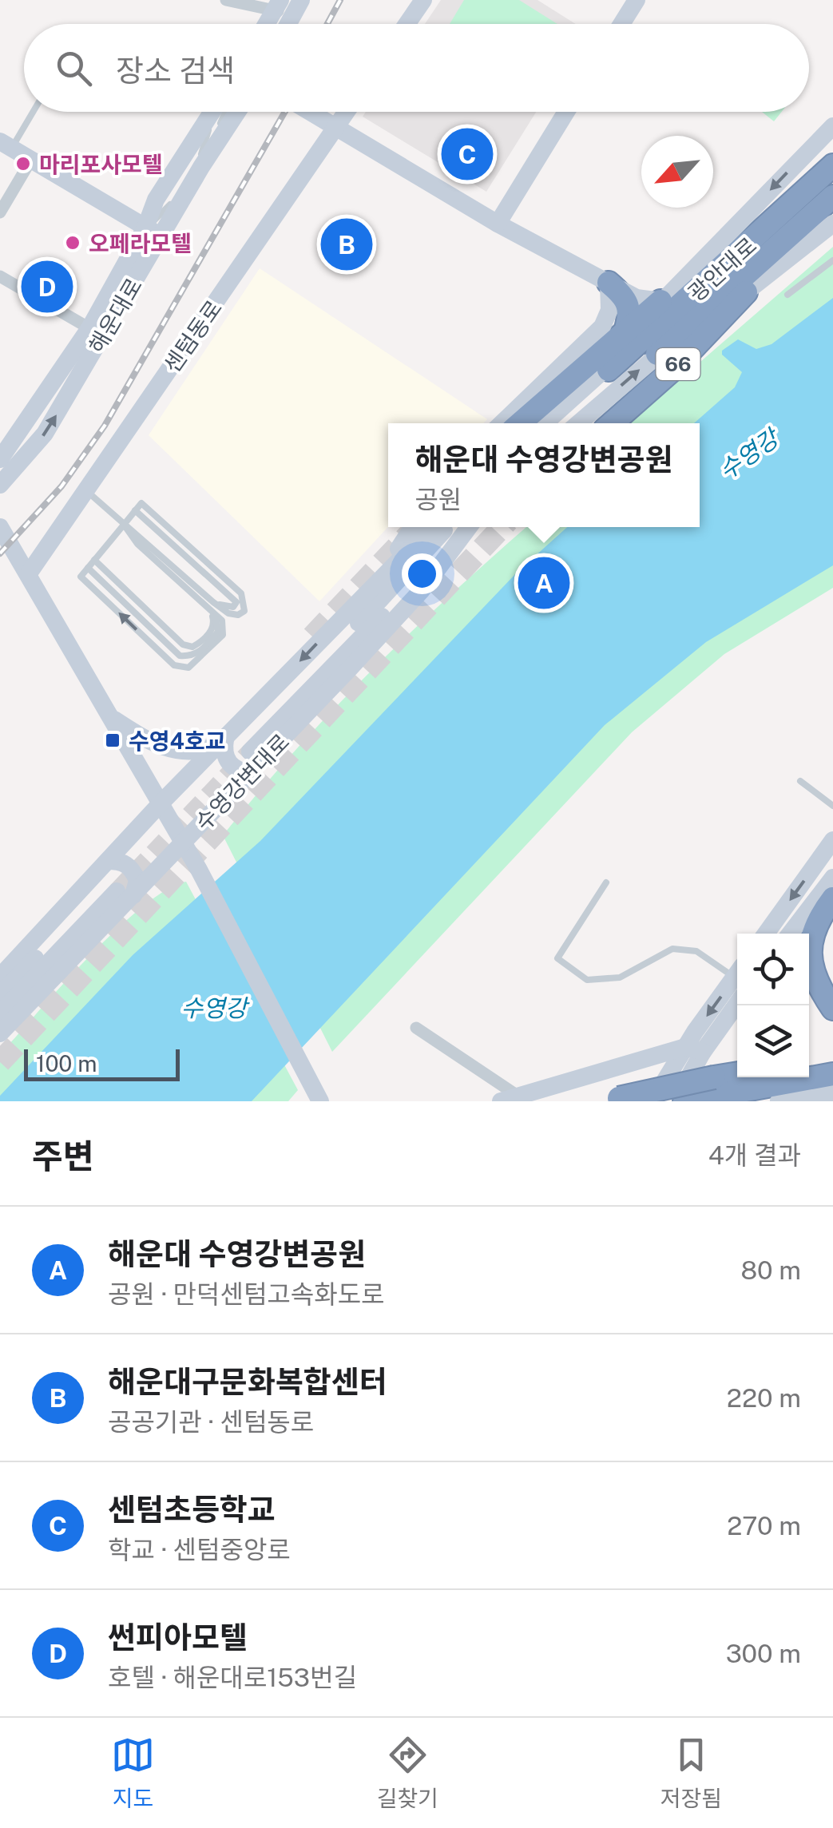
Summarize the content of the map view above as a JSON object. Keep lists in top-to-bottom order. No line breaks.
{"streets":{"highway":["광안대로","66"],"main road":["해운대로","센텀동로","수영강변대로"]},"water":["수영강"],"places":{"other":["마리포사모텔","오페라모텔"],"transit":["수영4호교"]},"scale_bar":"100 m","north":"bottom left","page":{"search":"장소 검색","pins":["C","B","D","A"],"popup":["해운대 수영강변공원","공원"],"scale":"100 m","heading":["주변","4개 결과"],"list":[{"mark":"A","name":"해운대 수영강변공원","note":"공원 · 만덕센텀고속화도로","value":"80 m"},{"mark":"B","name":"해운대구문화복합센터","note":"공공기관 · 센텀동로","value":"220 m"},{"mark":"C","name":"센텀초등학교","note":"학교 · 센텀중앙로","value":"270 m"},{"mark":"D","name":"썬피아모텔","note":"호텔 · 해운대로153번길","value":"300 m"}],"nav":["지도","길찾기","저장됨"]}}
